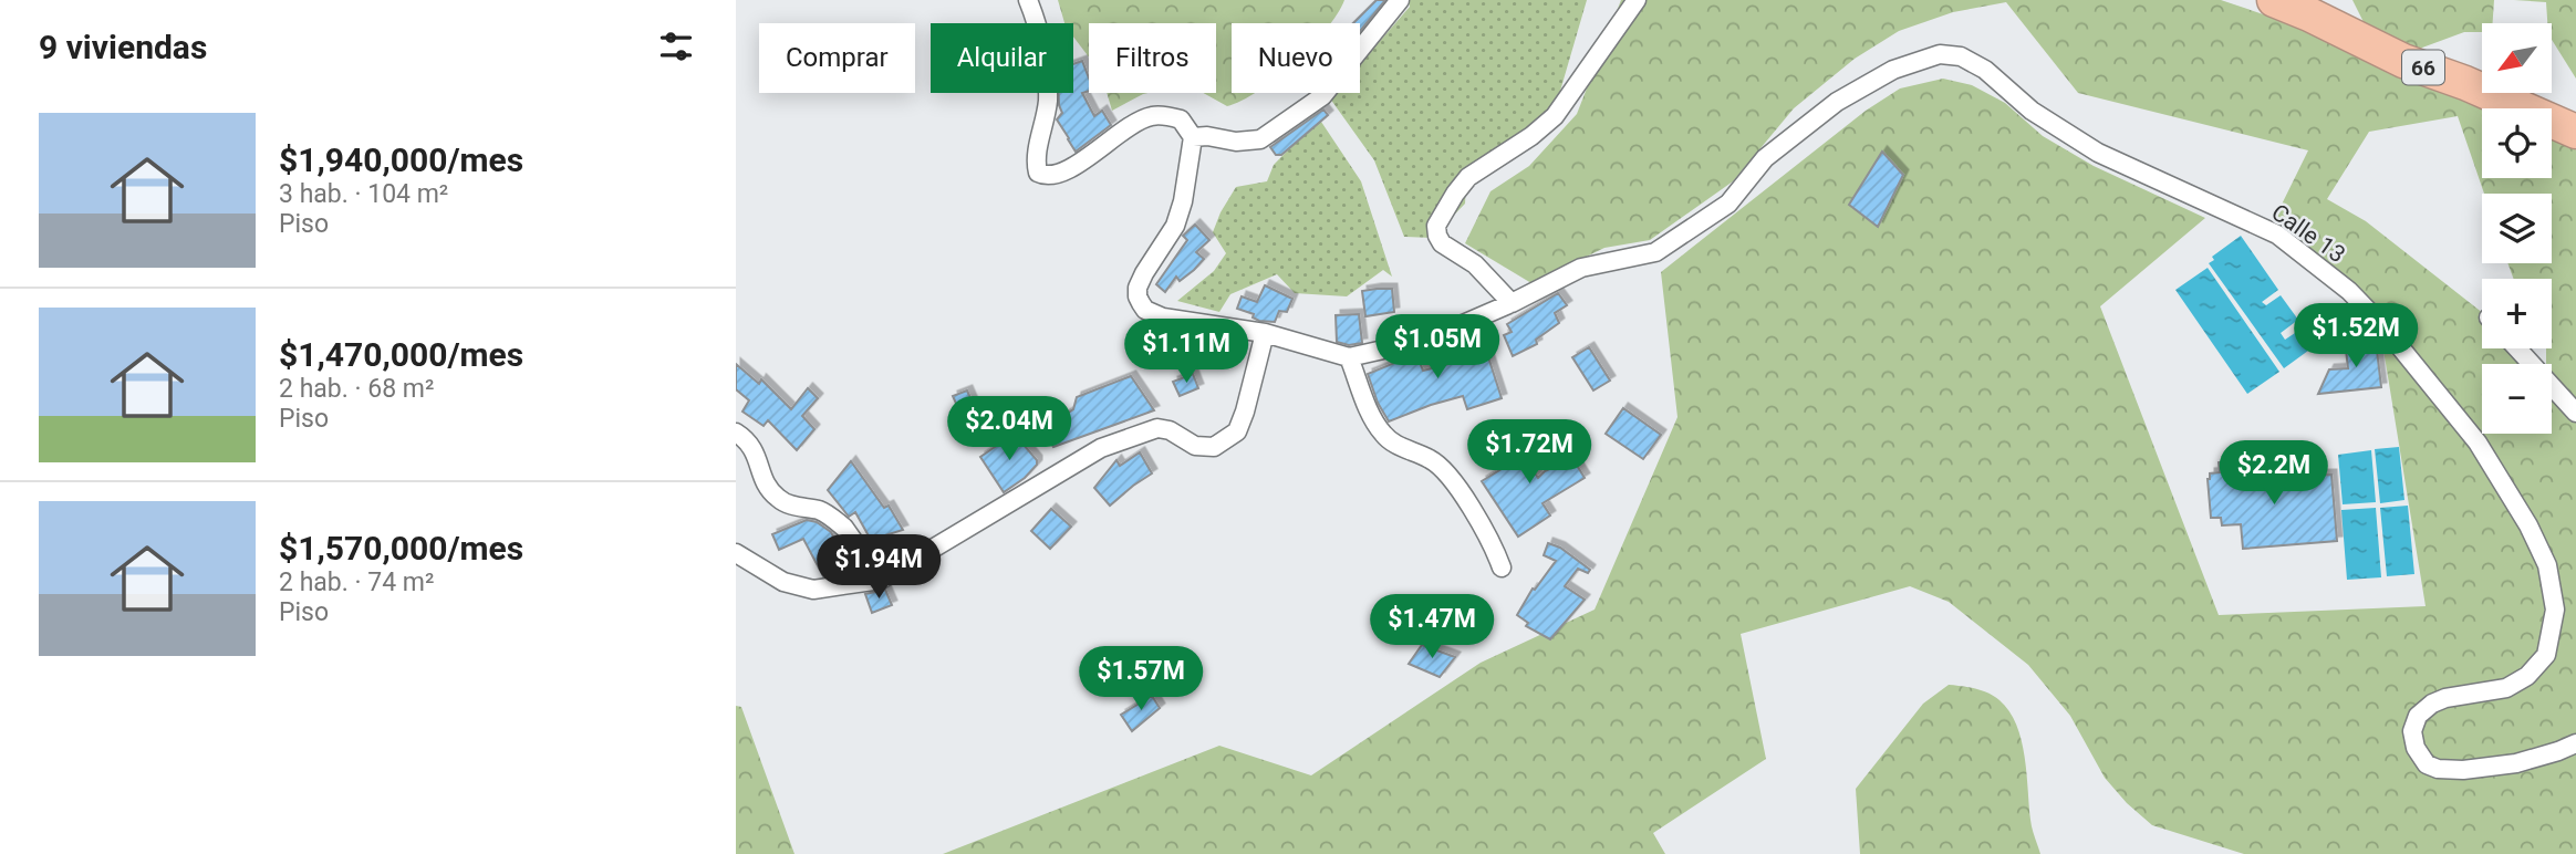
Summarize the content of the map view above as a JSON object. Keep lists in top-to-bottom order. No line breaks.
{"streets":{"highway":["66"],"street":["Calle 13"]},"north":"bottom left","page":{"heading":"9 viviendas","map_buttons":["+","−"],"chip":["Comprar","Alquilar","Filtros","Nuevo"],"list":[{"name":"$1,940,000/mes","note":"3 hab. · 104 m² · Piso"},{"name":"$1,470,000/mes","note":"2 hab. · 68 m² · Piso"},{"name":"$1,570,000/mes","note":"2 hab. · 74 m² · Piso"}],"price":["$1.52M","$1.05M","$1.11M","$2.04M","$1.72M","$2.2M","$1.94M","$1.47M","$1.57M"]}}
